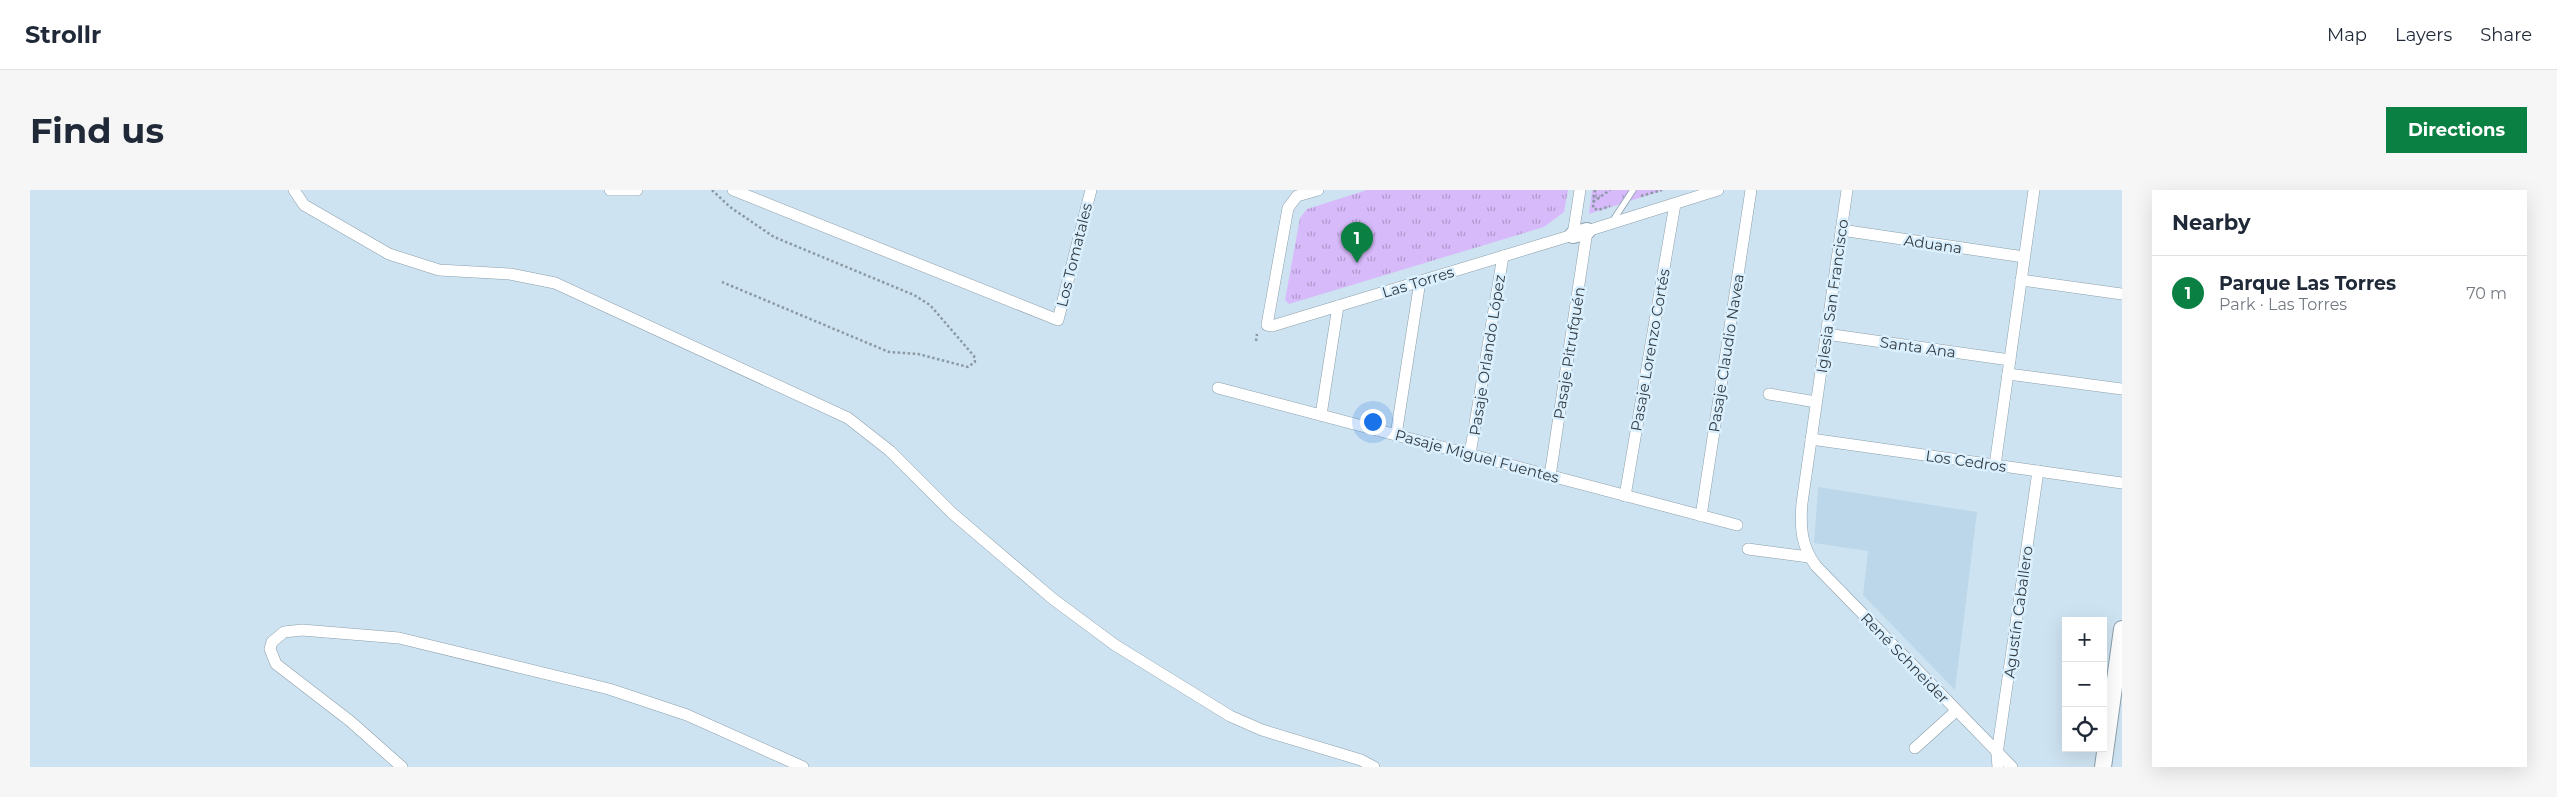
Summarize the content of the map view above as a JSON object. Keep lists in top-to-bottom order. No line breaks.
{"streets":{"street":["Aduana","Los Tomatales","Las Torres","Iglesia San Francisco","Santa Ana","Pasaje Lorenzo Cortés","Pasaje Pitrufquén","Pasaje Claudio Navea","Pasaje Orlando López","Pasaje Miguel Fuentes","Los Cedros","Agustín Caballero","René Schneider"]},"crossings":[["Aduana","Iglesia San Francisco"],["Las Torres","Pasaje Lorenzo Cortés"],["Las Torres","Pasaje Pitrufquén"],["Las Torres","Pasaje Orlando López"],["Iglesia San Francisco","Santa Ana"],["Iglesia San Francisco","Los Cedros"],["Iglesia San Francisco","René Schneider"],["Pasaje Lorenzo Cortés","Pasaje Miguel Fuentes"],["Pasaje Pitrufquén","Pasaje Miguel Fuentes"],["Pasaje Claudio Navea","Pasaje Miguel Fuentes"],["Pasaje Orlando López","Pasaje Miguel Fuentes"],["Los Cedros","Agustín Caballero"],["Agustín Caballero","René Schneider"]],"page":{"header":"Strollr","nav":["Map","Layers","Share"],"buttons":"Directions","title":"Find us","heading":"Nearby","pins":"1","list":[{"mark":"1","name":"Parque Las Torres","note":"Park · Las Torres","value":"70 m"}],"map_buttons":["+","−"]}}
